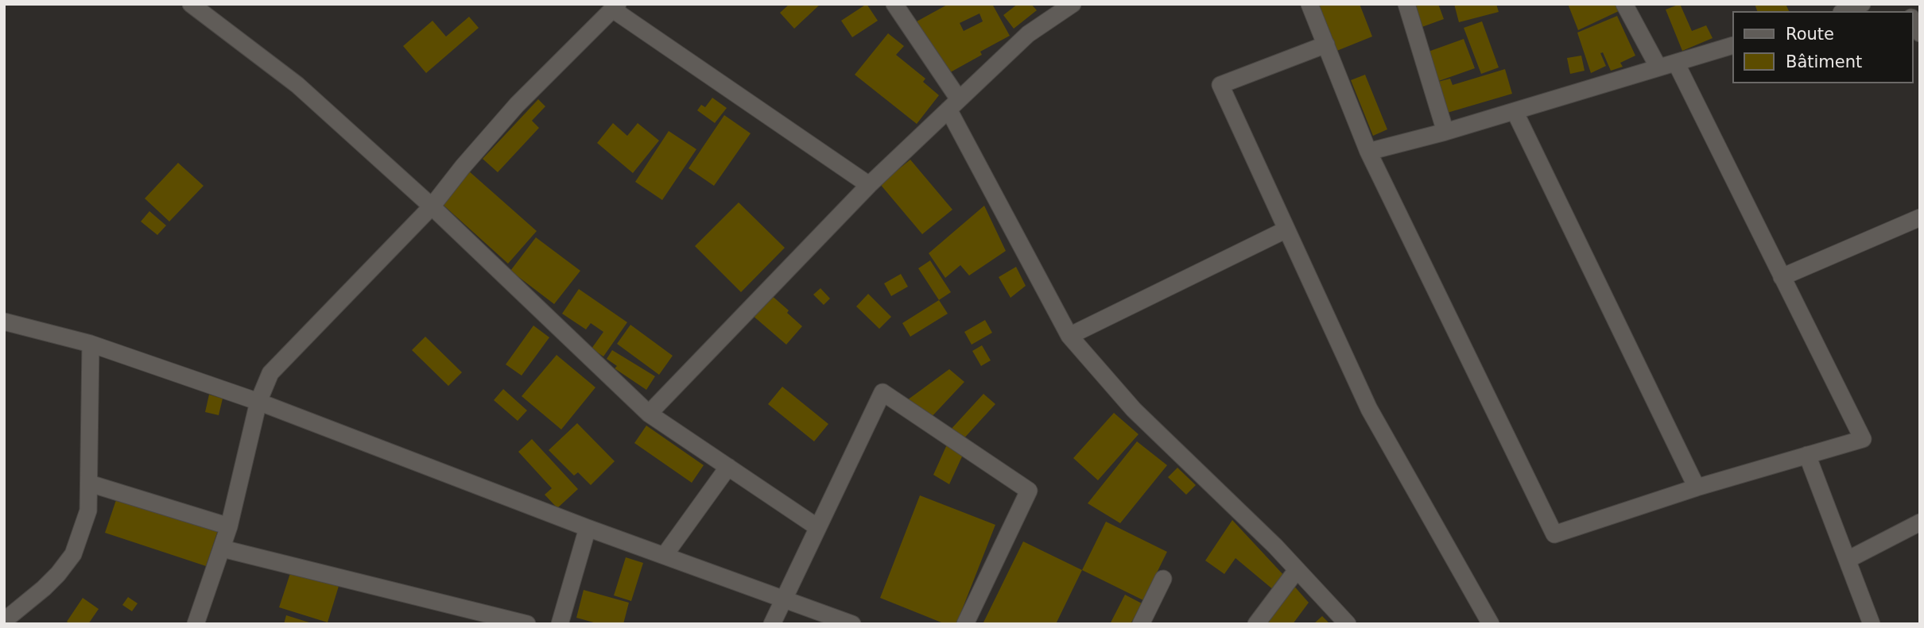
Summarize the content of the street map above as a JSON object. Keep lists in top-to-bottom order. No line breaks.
{"legend":["Route","Bâtiment"]}
